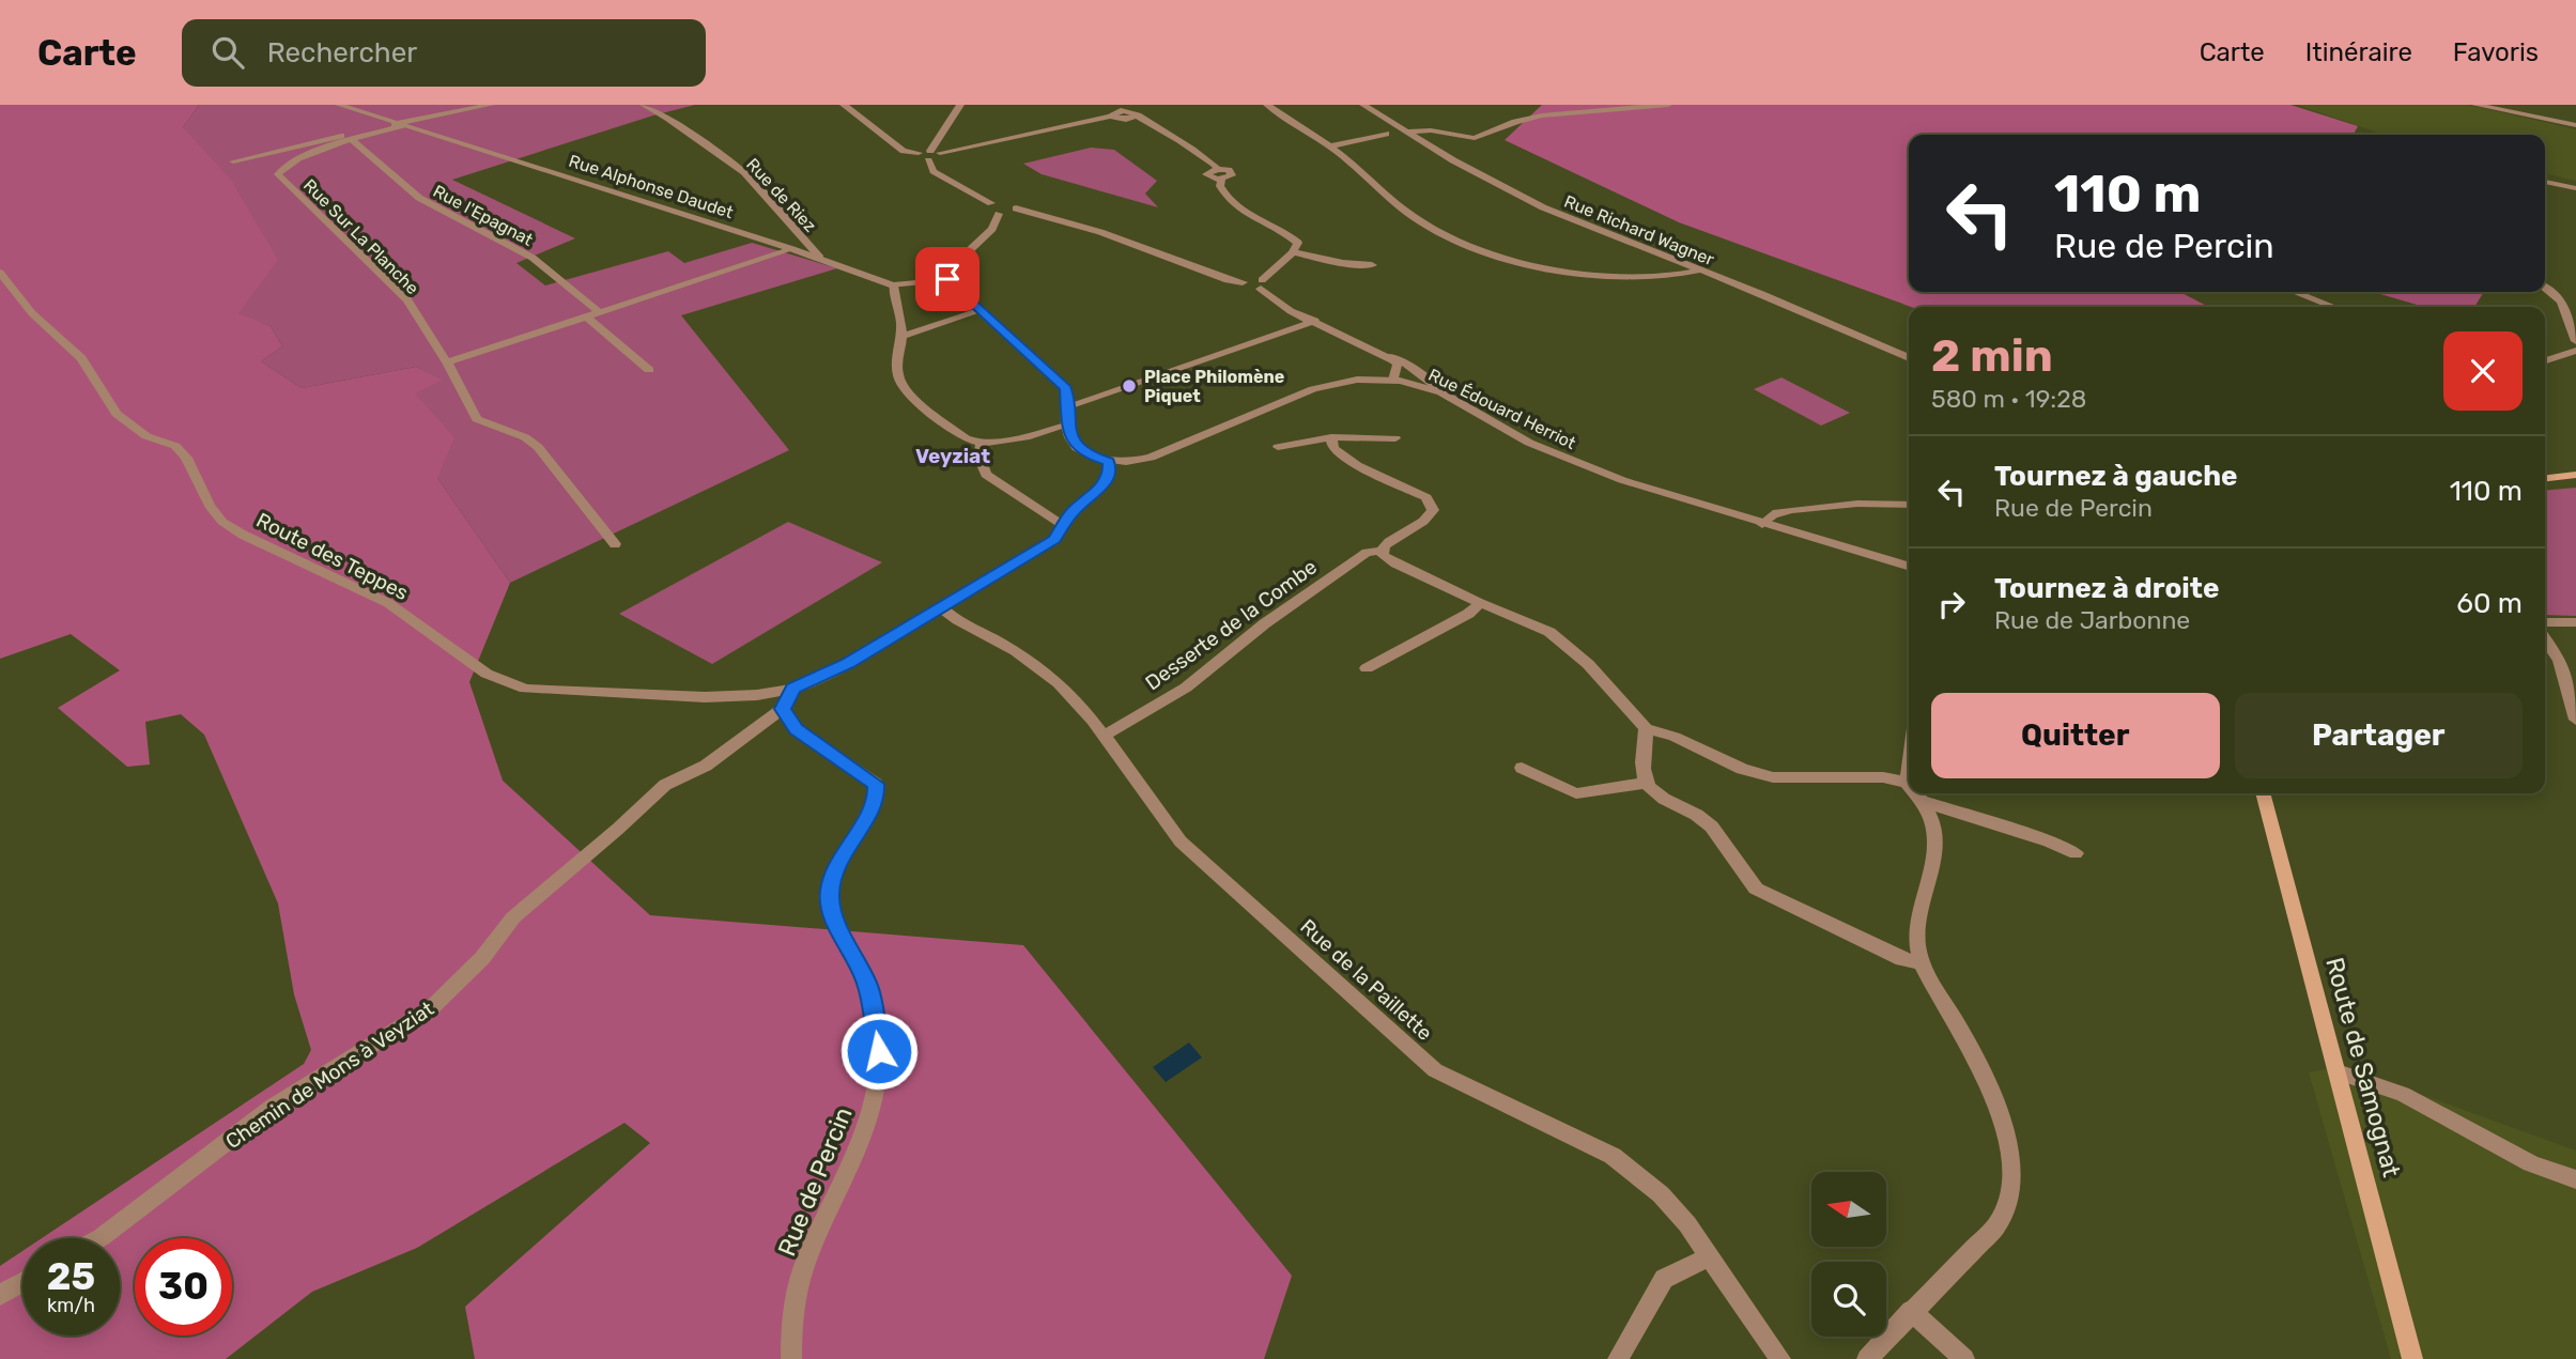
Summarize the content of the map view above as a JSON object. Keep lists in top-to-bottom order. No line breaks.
{"streets":{"main road":["Route de Samognat"],"street":["Rue Alphonse Daudet","Rue de Riez","Rue l'Epagnat","Rue Richard Wagner","Rue Sur La Planche","Rue Édouard Herriot","Route des Teppes","Desserte de la Combe","Rue de la Paillette","Chemin de Mons à Veyziat","Rue de Percin"]},"crossings":[["Rue Alphonse Daudet","Rue de Riez"],["Rue Alphonse Daudet","Rue Sur La Planche"],["Rue l'Epagnat","Rue Sur La Planche"],["Rue Édouard Herriot","Route des Teppes"],["Route des Teppes","Rue de la Paillette"],["Desserte de la Combe","Rue de la Paillette"],["Chemin de Mons à Veyziat","Rue de Percin"]],"districts":["Veyziat"],"places":["Place Philomène Piquet"],"north":"left","page":{"header":"Carte","search":"Rechercher","nav":["Carte","Itinéraire","Favoris"],"turn":["110 m","Rue de Percin"],"heading":["2 min","580 m · 19:28"],"list":[{"name":"Tournez à gauche","note":"Rue de Percin","value":"110 m"},{"name":"Tournez à droite","note":"Rue de Jarbonne","value":"60 m"}],"buttons":["Quitter","Partager"],"speed":"25 km/h","limit":"30"}}
